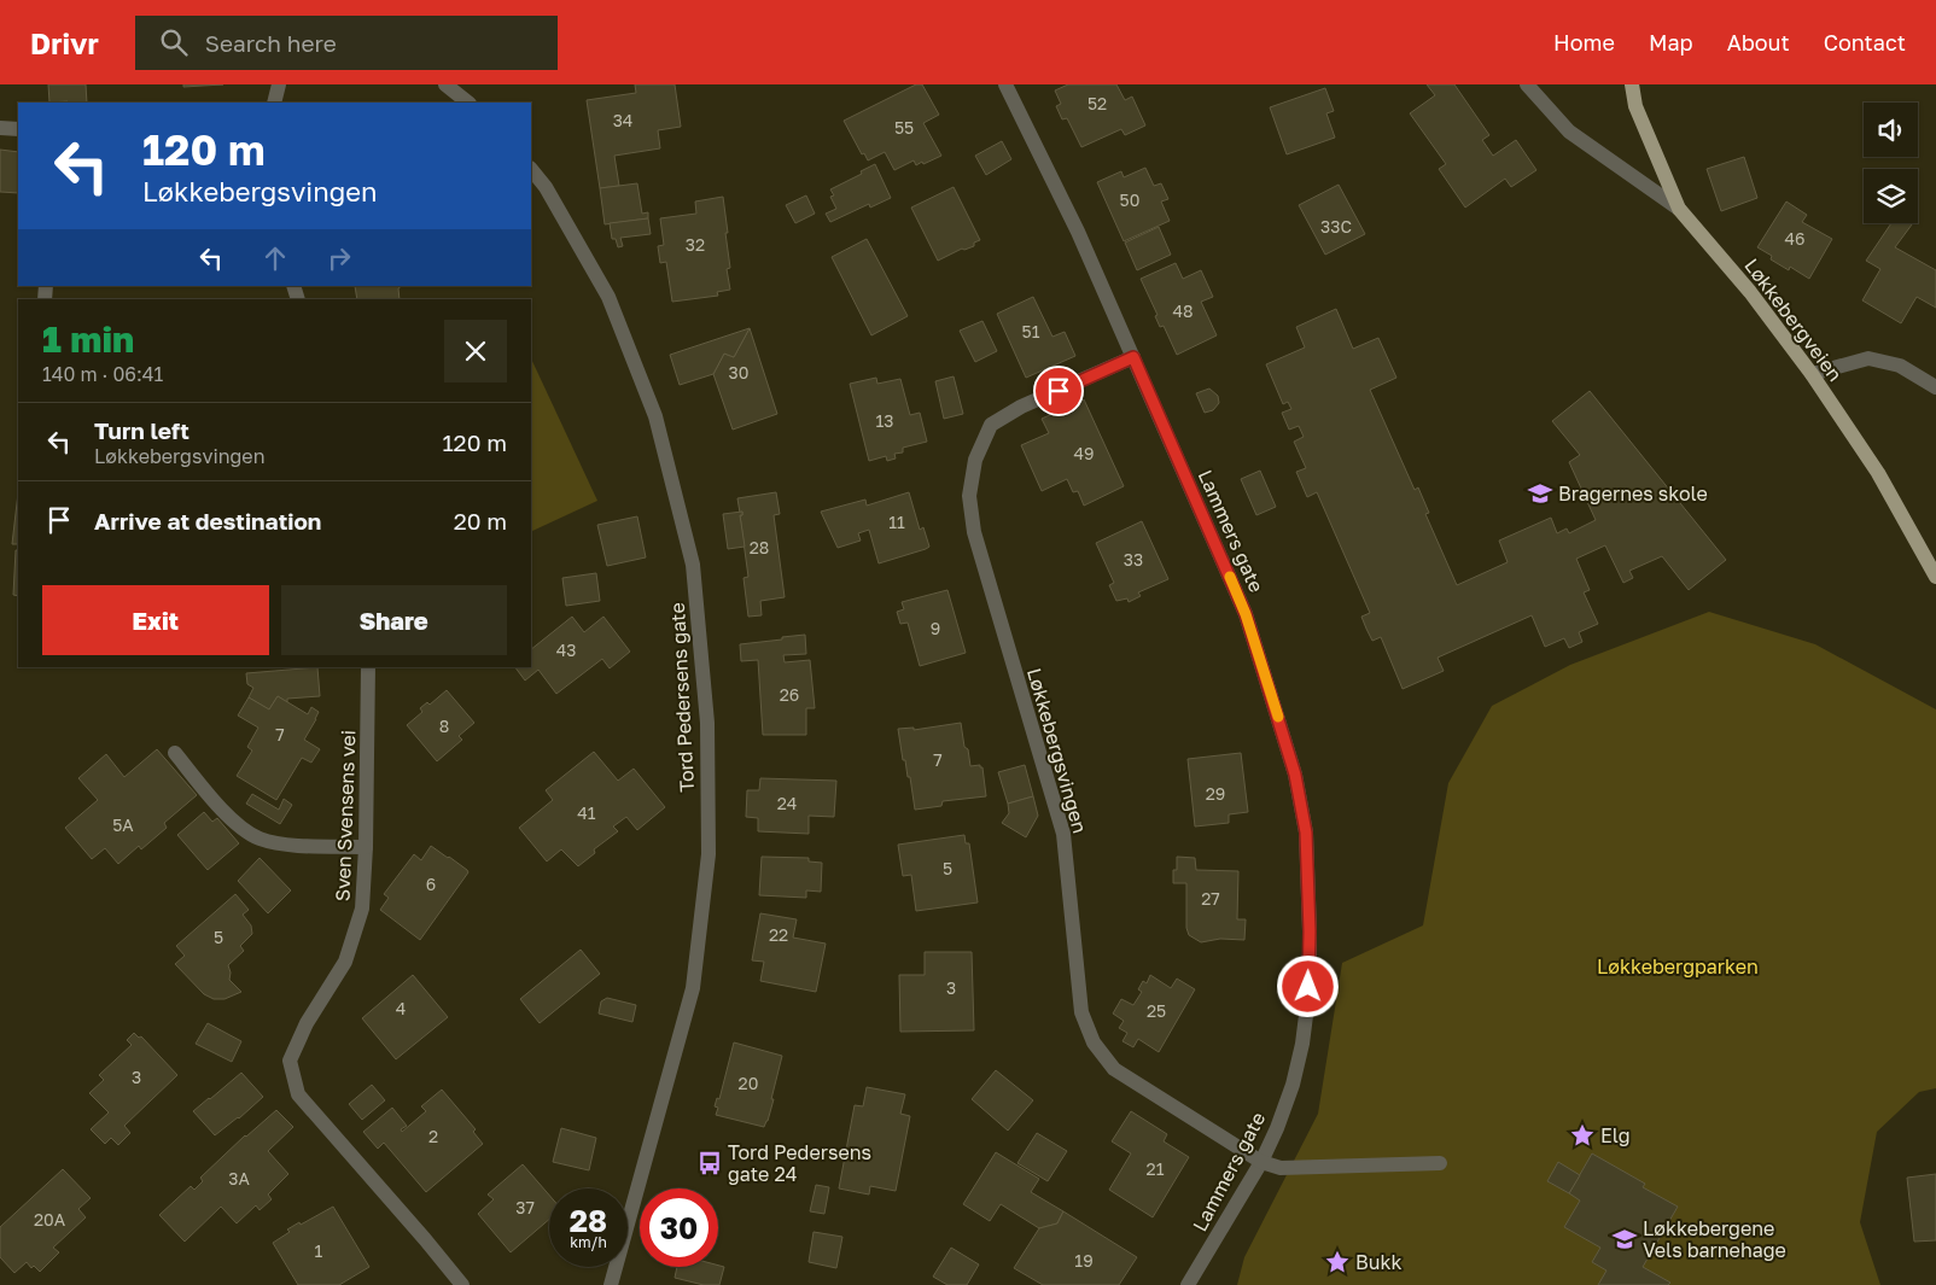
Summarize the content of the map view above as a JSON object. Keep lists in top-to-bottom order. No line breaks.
{"streets":{"main road":["Løkkebergveien"],"street":["Lammers gate","Tord Pedersens gate","Løkkebergsvingen","Sven Svensens vei"]},"crossings":[["Lammers gate","Løkkebergsvingen"]],"parks":["Løkkebergparken"],"places":{"school or university":["Bragernes skole","Løkkebergene Vels barnehage"],"place":["Elg","Bukk"],"bus stop":["Tord Pedersens gate 24"]},"house_numbers":["52","34","55","50","33C","46","32","48","51","30","13","49","11","28","33","9","43","26","8","7","7","29","24","41","5A","5","6","27","22","5","3","4","25","3","20","2","21","3A","37","20A","1","19"],"page":{"header":"Drivr","search":"Search here","nav":["Home","Map","About","Contact"],"turn":["120 m","Løkkebergsvingen"],"heading":["1 min","140 m · 06:41"],"list":[{"name":"Turn left","note":"Løkkebergsvingen","value":"120 m"},{"name":"Arrive at destination","value":"20 m"}],"buttons":["Exit","Share"],"speed":"28 km/h","limit":"30"}}
